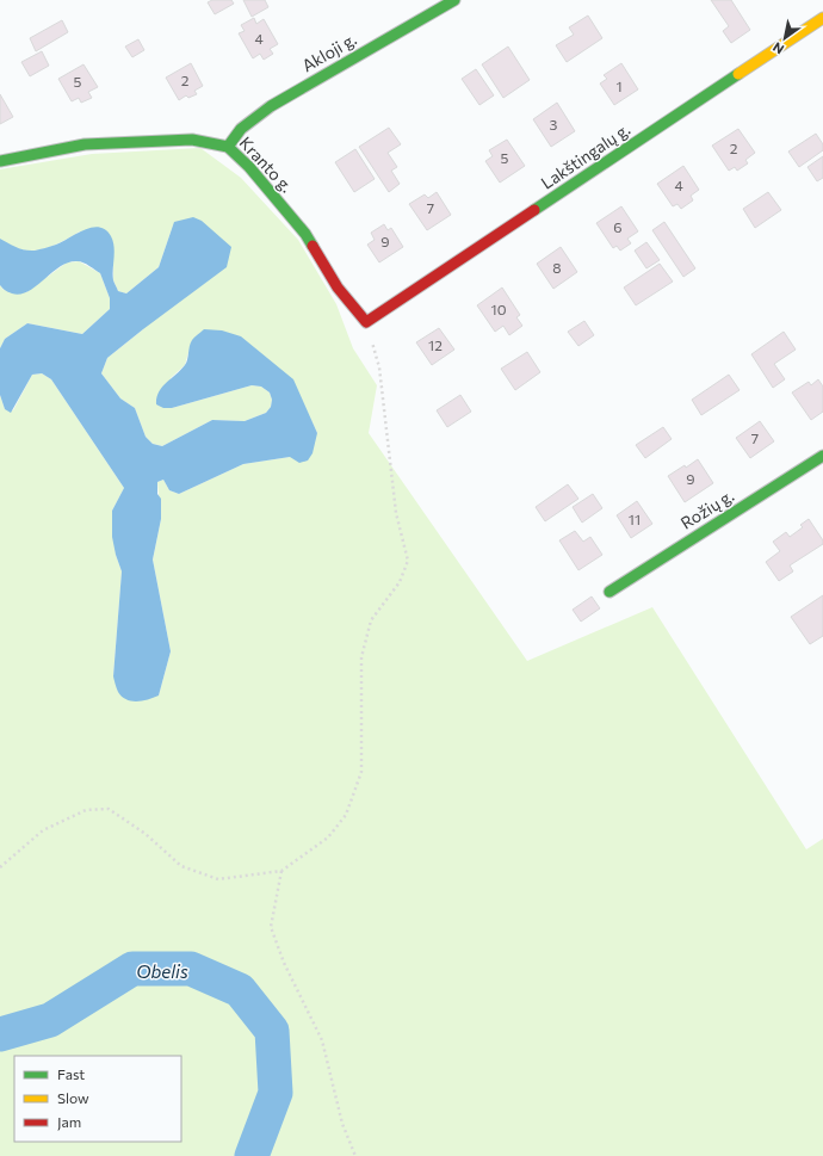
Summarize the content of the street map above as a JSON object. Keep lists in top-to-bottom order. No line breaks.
{"streets":{"street":["Akloji g.","Lakštingalų g.","Kranto g.","Rožių g."]},"crossings":[["Akloji g.","Kranto g."],["Lakštingalų g.","Kranto g."]],"water":["Obelis"],"house_numbers":["4","2","5","1","3","2","5","4","7","6","9","8","10","12","7","9","11"],"legend":["Fast","Slow","Jam"],"north":"bottom left"}
